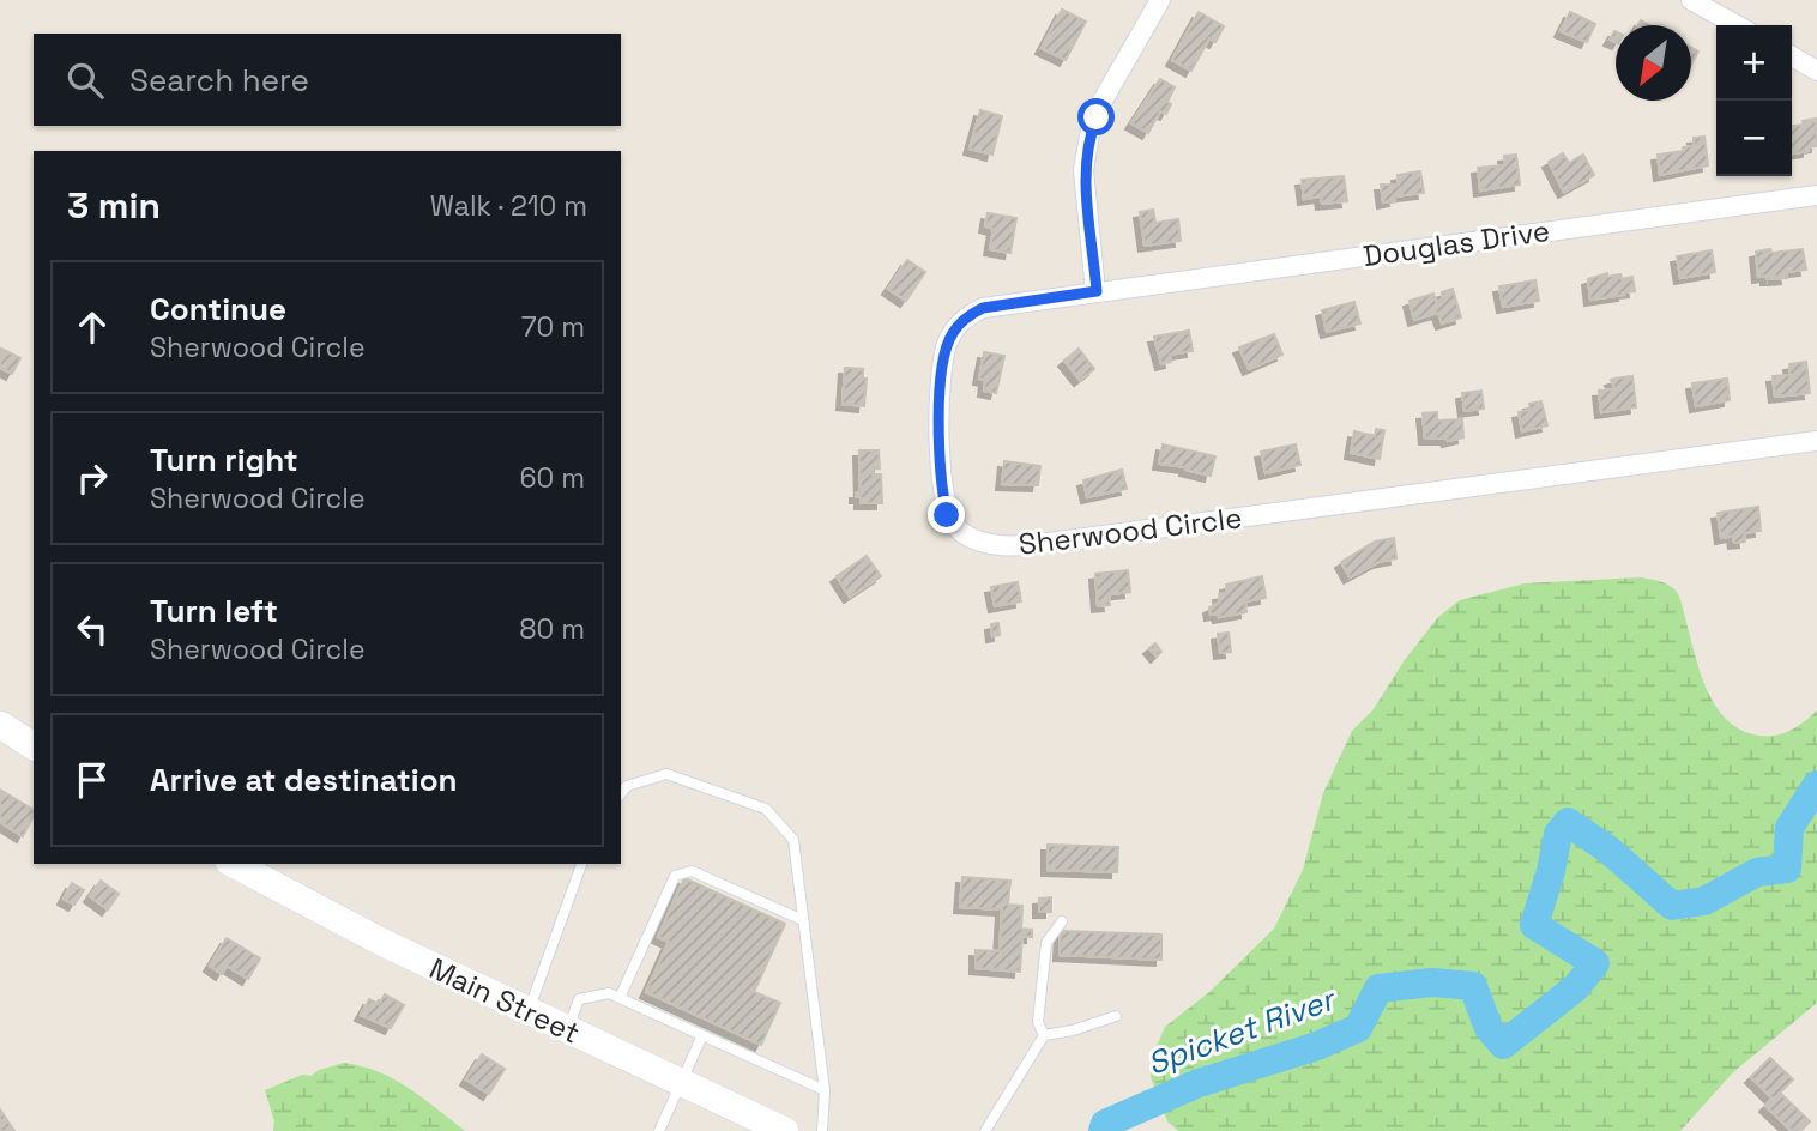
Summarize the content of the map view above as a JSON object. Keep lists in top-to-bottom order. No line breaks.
{"streets":{"main road":["Main Street"],"street":["Douglas Drive","Sherwood Circle"]},"crossings":[["Douglas Drive","Sherwood Circle"]],"water":["Spicket River"],"north":"bottom left","page":{"map_buttons":["+","−"],"search":"Search here","heading":["3 min","Walk · 210 m"],"list":[["Continue","Sherwood Circle","70 m"],["Turn right","Sherwood Circle","60 m"],["Turn left","Sherwood Circle","80 m"],"Arrive at destination"]}}
